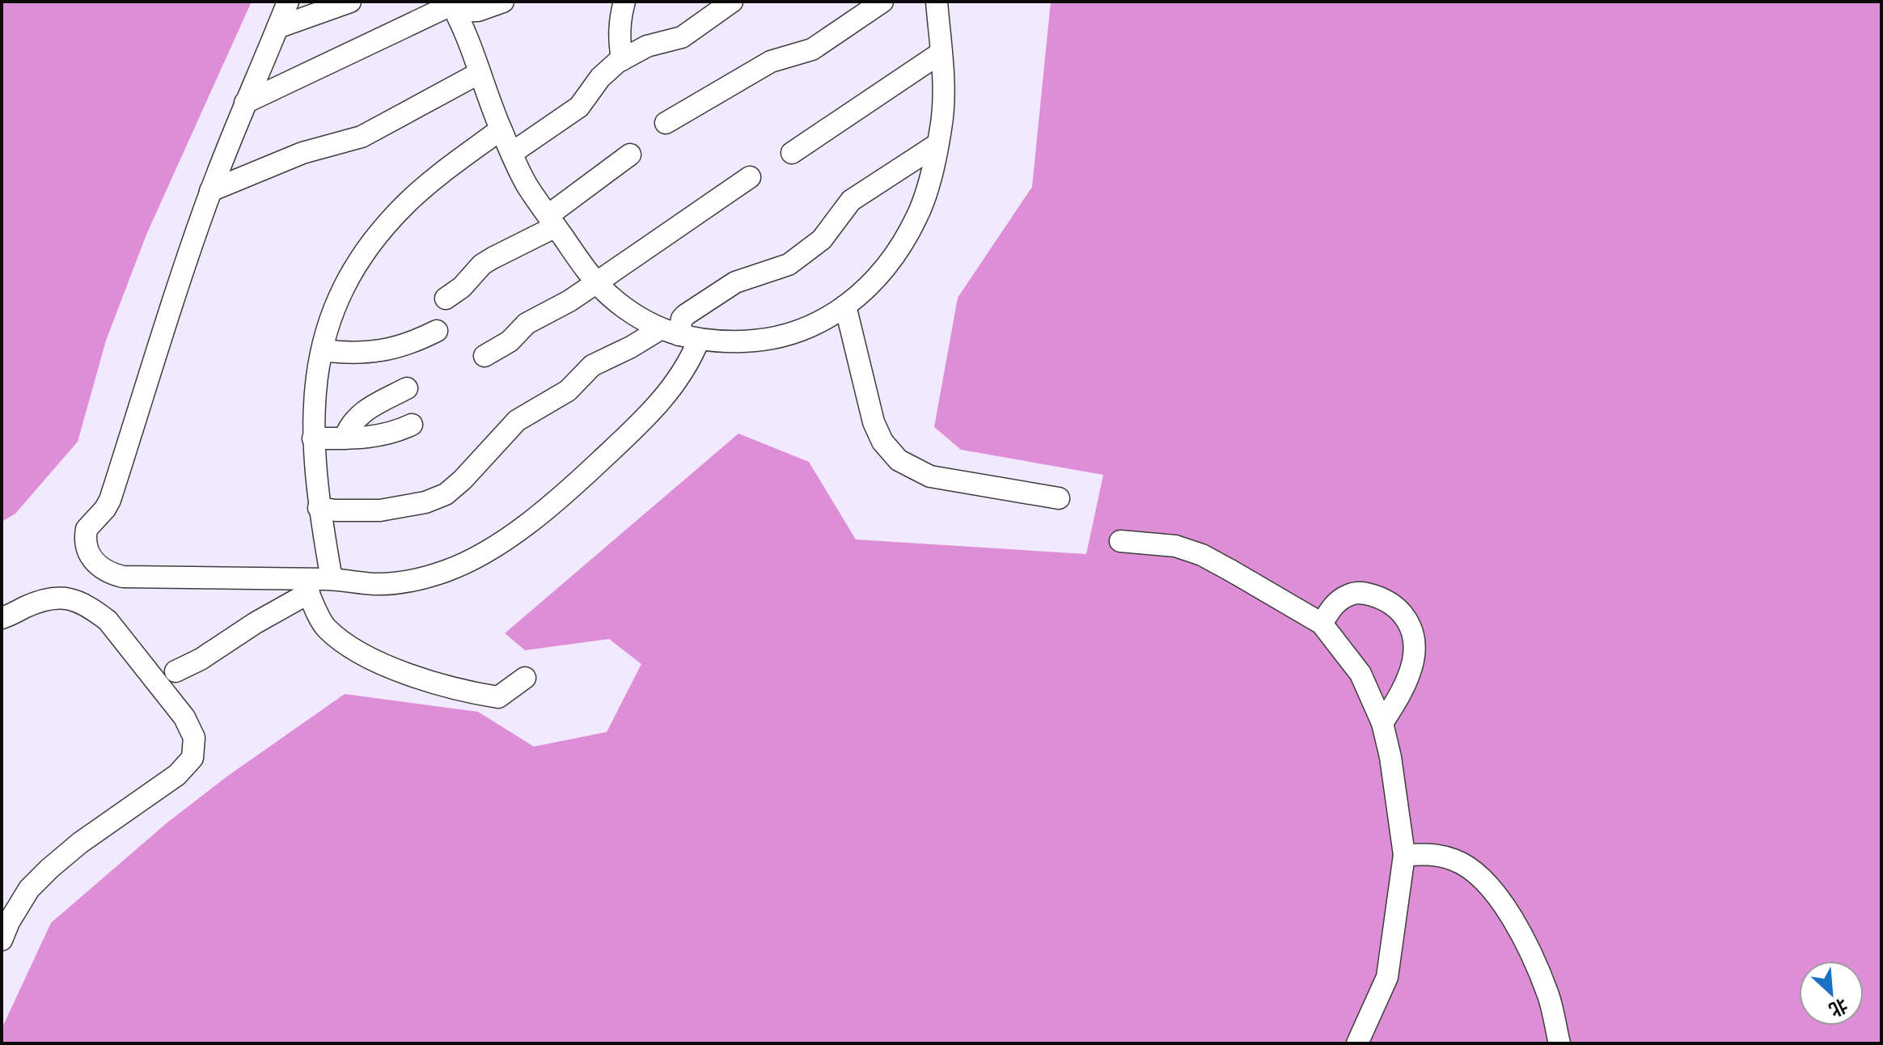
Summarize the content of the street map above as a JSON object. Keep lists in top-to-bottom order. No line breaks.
{"north":"bottom right"}
